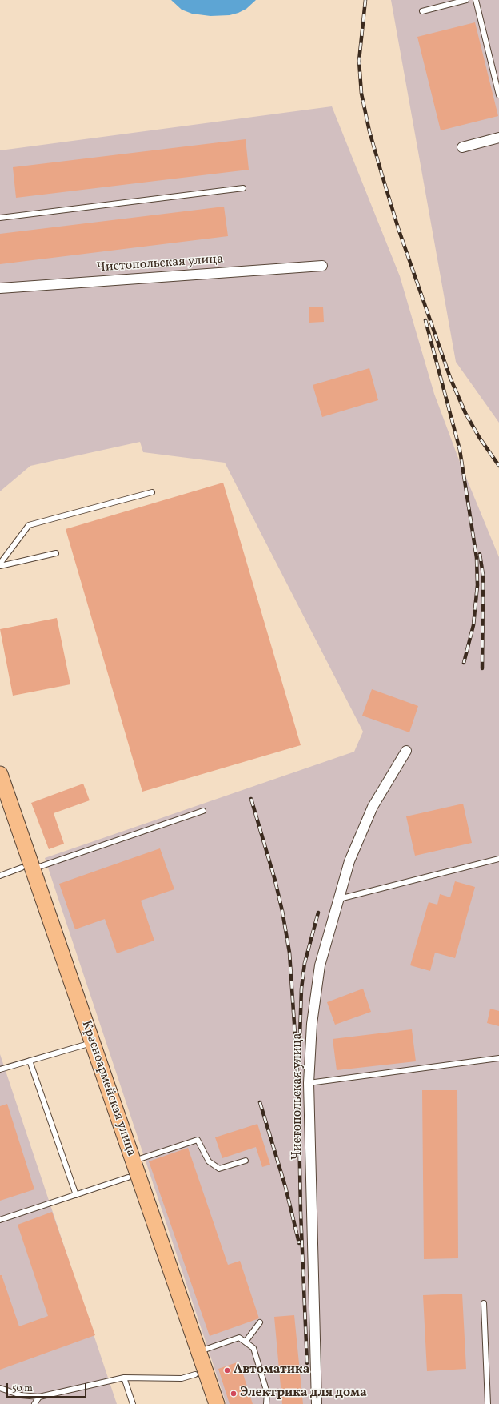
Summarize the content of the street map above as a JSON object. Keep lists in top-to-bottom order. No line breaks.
{"streets":{"main road":["Красноармейская улица"],"street":["Чистопольская улица"]},"places":["Автоматика","Электрика для дома"],"scale_bar":"50 m"}
